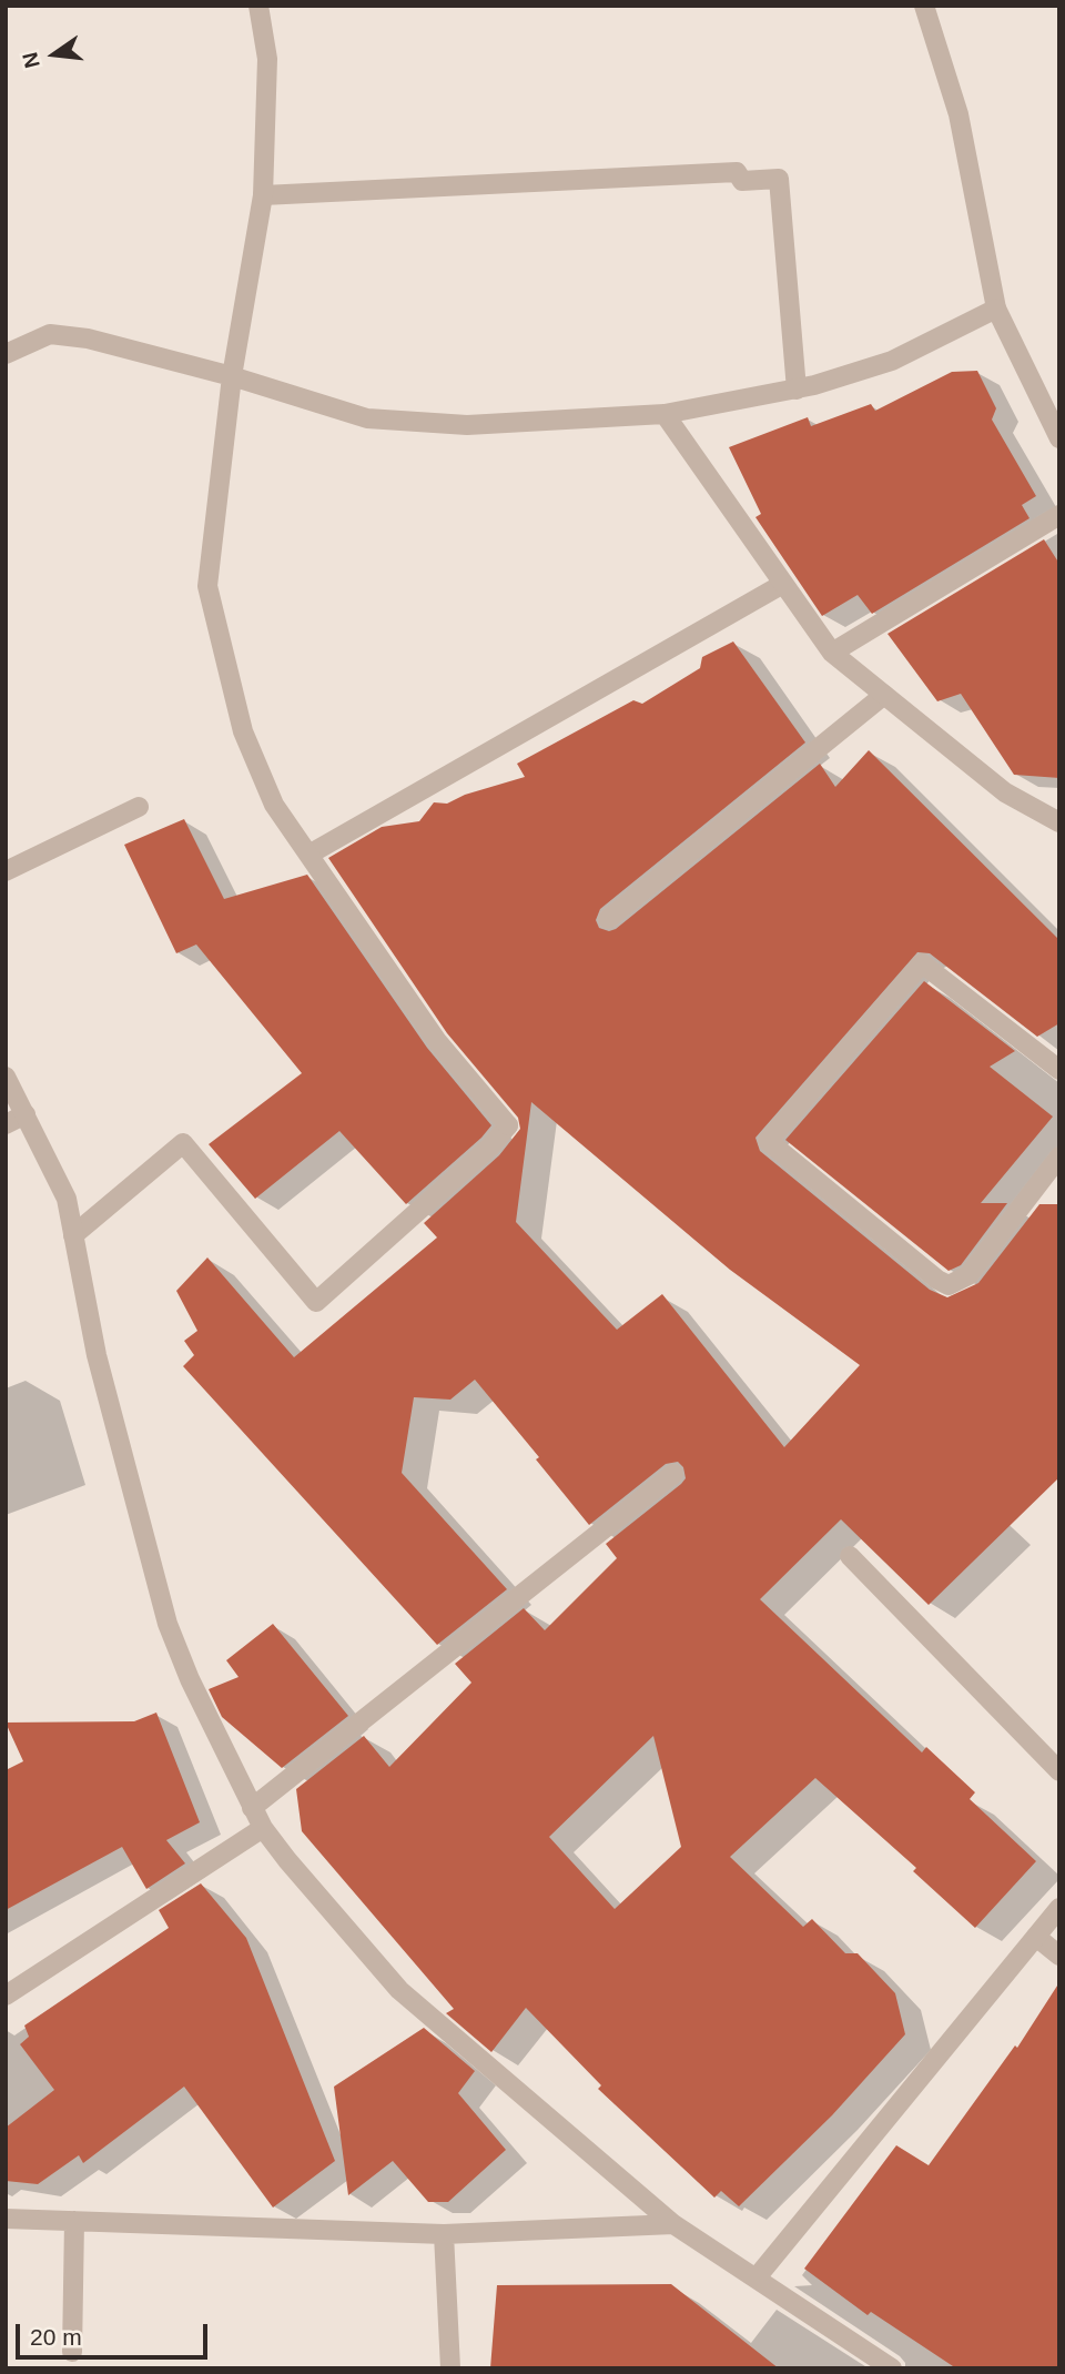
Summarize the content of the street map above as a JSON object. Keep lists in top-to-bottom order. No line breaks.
{"scale_bar":"20 m","north":"left"}
